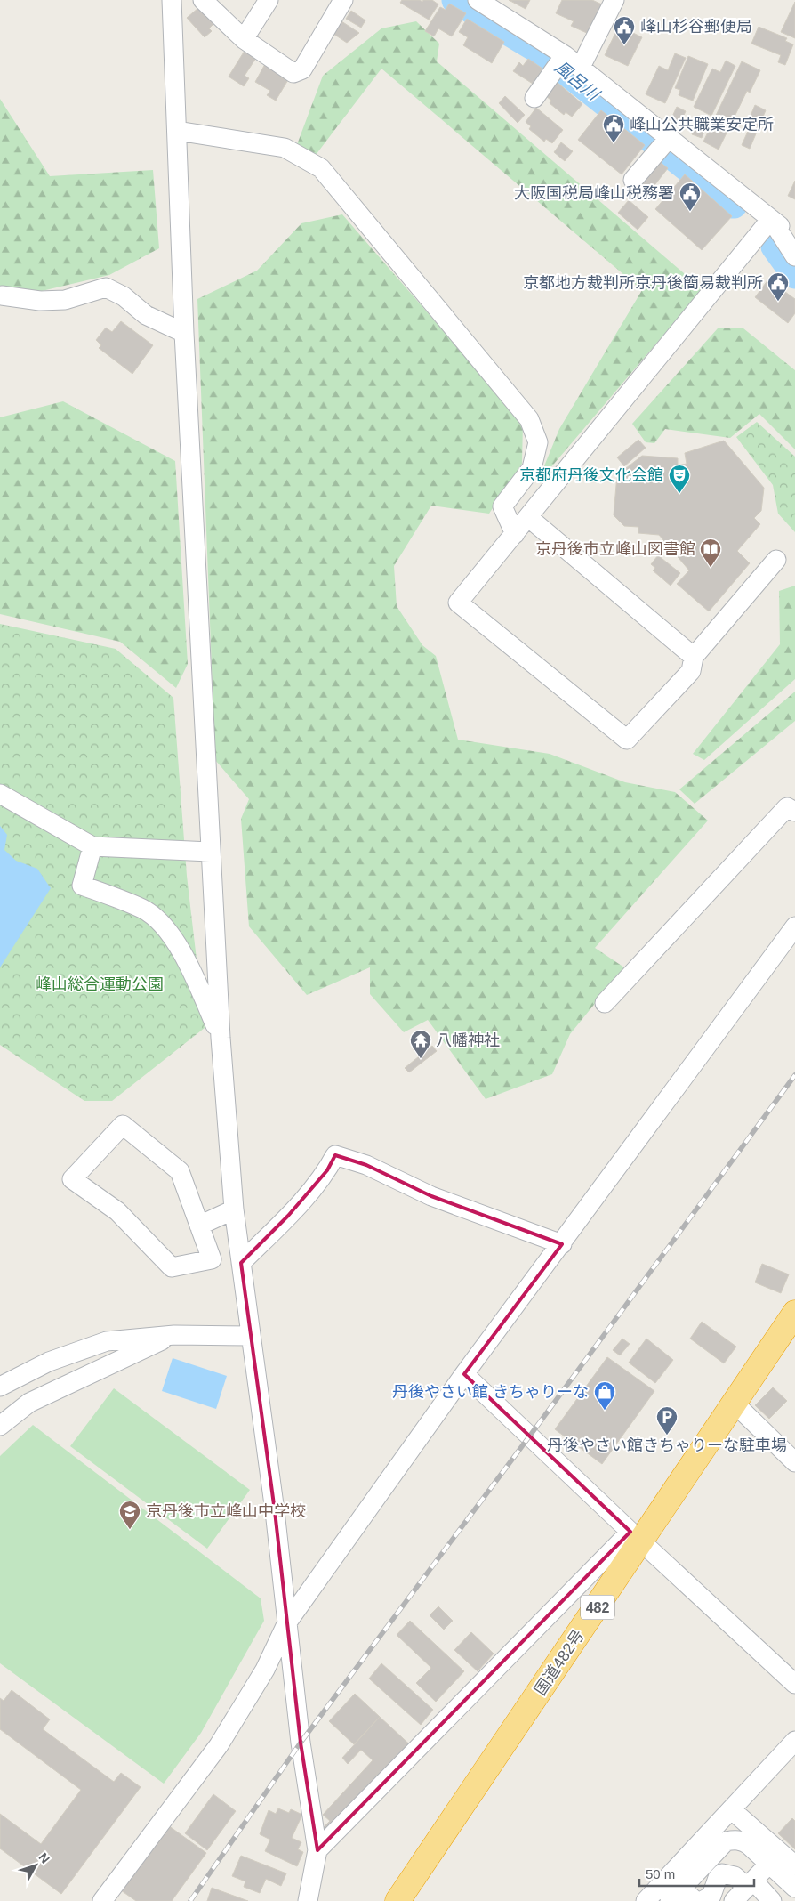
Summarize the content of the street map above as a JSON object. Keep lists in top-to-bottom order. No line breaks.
{"streets":{"highway":["482","国道482号"]},"water":["風呂川"],"parks":["峰山総合運動公園"],"places":{"public building":["峰山杉谷郵便局","峰山公共職業安定所","大阪国税局峰山税務署","京都地方裁判所京丹後簡易裁判所"],"theatre":["京都府丹後文化会館"],"library":["京丹後市立峰山図書館"],"temple":["八幡神社"],"shop":["丹後やさい館 きちゃりーな"],"parking":["丹後やさい館きちゃりーな駐車場"],"school or university":["京丹後市立峰山中学校"]},"scale_bar":"50 m","north":"top right"}
